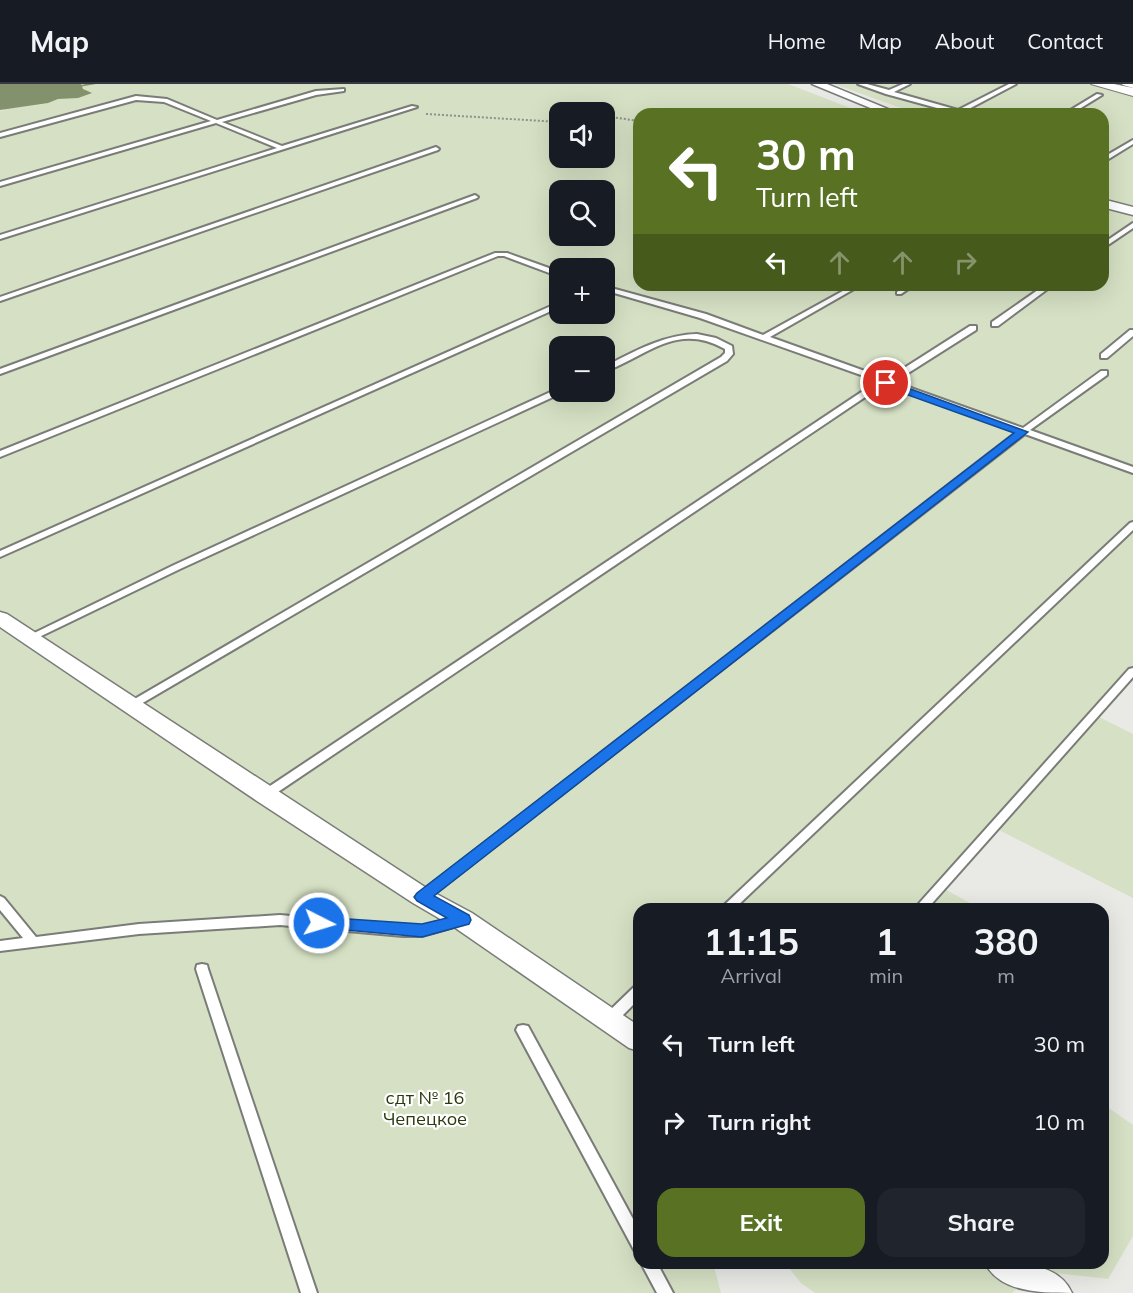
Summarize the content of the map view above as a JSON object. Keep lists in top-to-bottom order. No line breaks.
{"parks":["сдт № 16 Чепецкое"],"page":{"header":"Map","nav":["Home","Map","About","Contact"],"map_buttons":["+","−"],"turn":["30 m","Turn left"],"eta":["11:15","Arrival","1","min","380","m"],"list":[{"name":"Turn left","value":"30 m"},{"name":"Turn right","value":"10 m"}],"buttons":["Exit","Share"]}}
